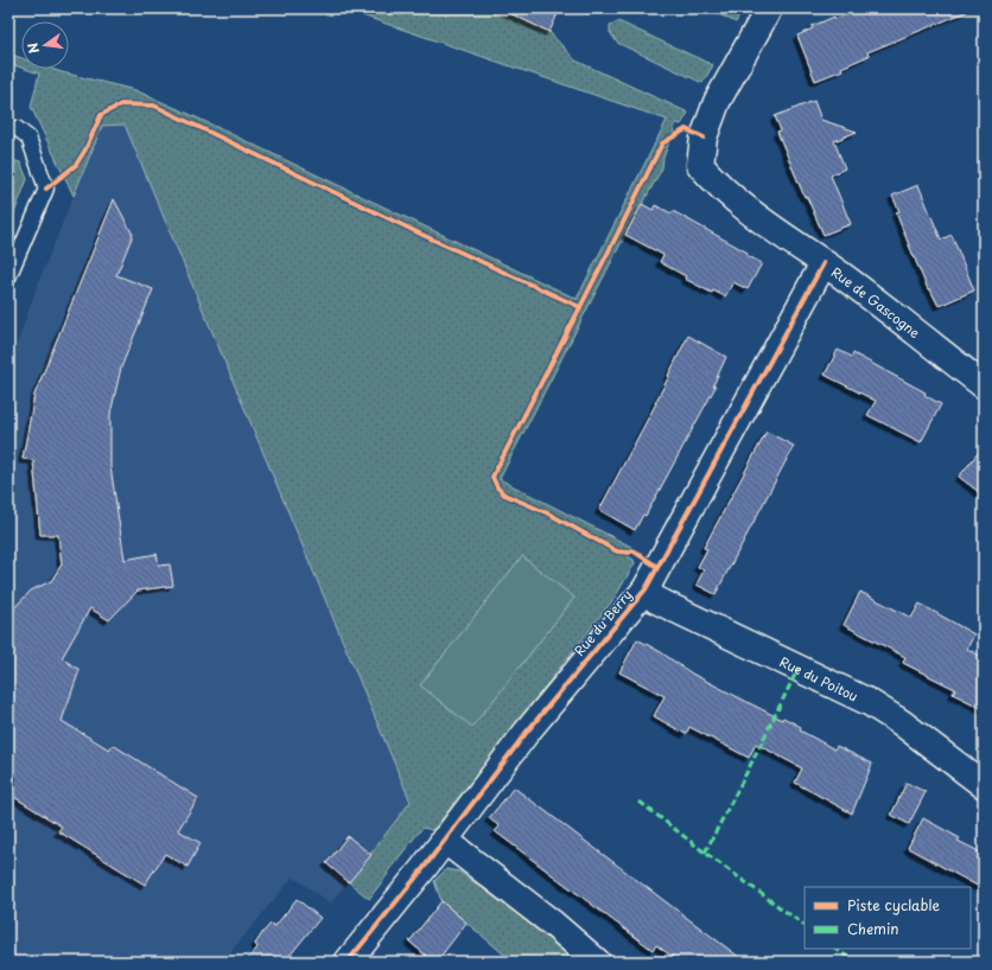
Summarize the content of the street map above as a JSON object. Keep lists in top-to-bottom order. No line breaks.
{"streets":{"street":["Rue de Gascogne","Rue du Berry","Rue du Poitou"]},"crossings":[["Rue de Gascogne","Rue du Berry"],["Rue du Berry","Rue du Poitou"]],"legend":["Piste cyclable","Chemin"],"north":"left"}
